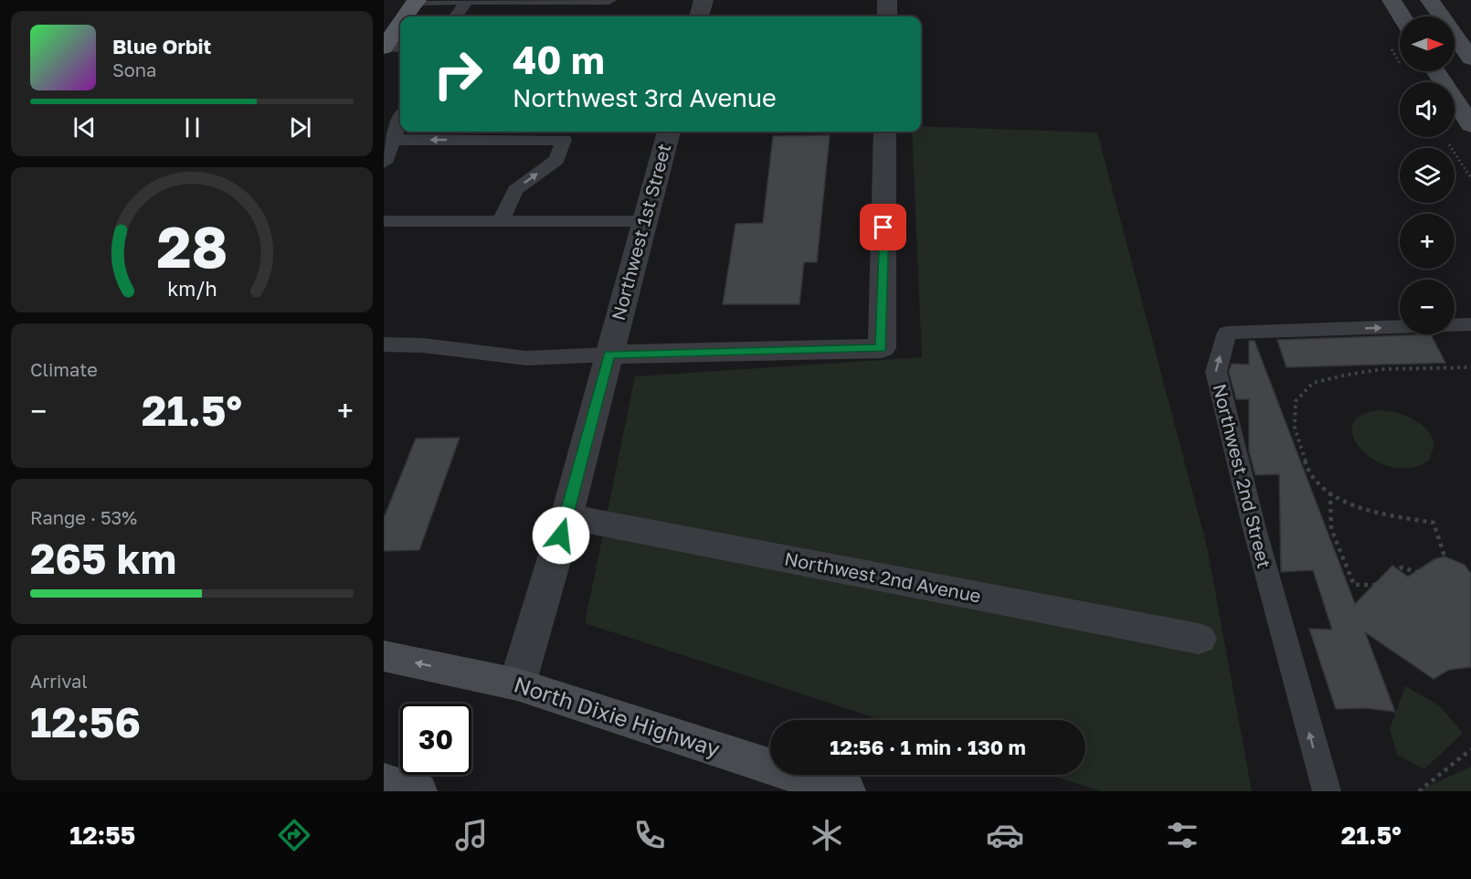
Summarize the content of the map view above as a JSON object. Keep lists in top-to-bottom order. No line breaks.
{"streets":{"main road":["North Dixie Highway"],"street":["Northwest 1st Street","Northwest 2nd Avenue"],"lane":["Northwest 2nd Street"]},"crossings":[["Northwest 1st Street","Northwest 2nd Avenue"],["Northwest 1st Street","North Dixie Highway"]],"north":"right","page":{"map_buttons":["+","−"],"turn":["40 m","Northwest 3rd Avenue"],"song":["Blue Orbit","Sona"],"tile":["Climate",["Range · 53%","265 km"],["Arrival","12:56"]],"heat":["−","21.5°","+"],"limit":"30","trip":"12:56 · 1 min · 130 m","tabs":["12:55","21.5°"],"gauge":["28","km/h"]}}
